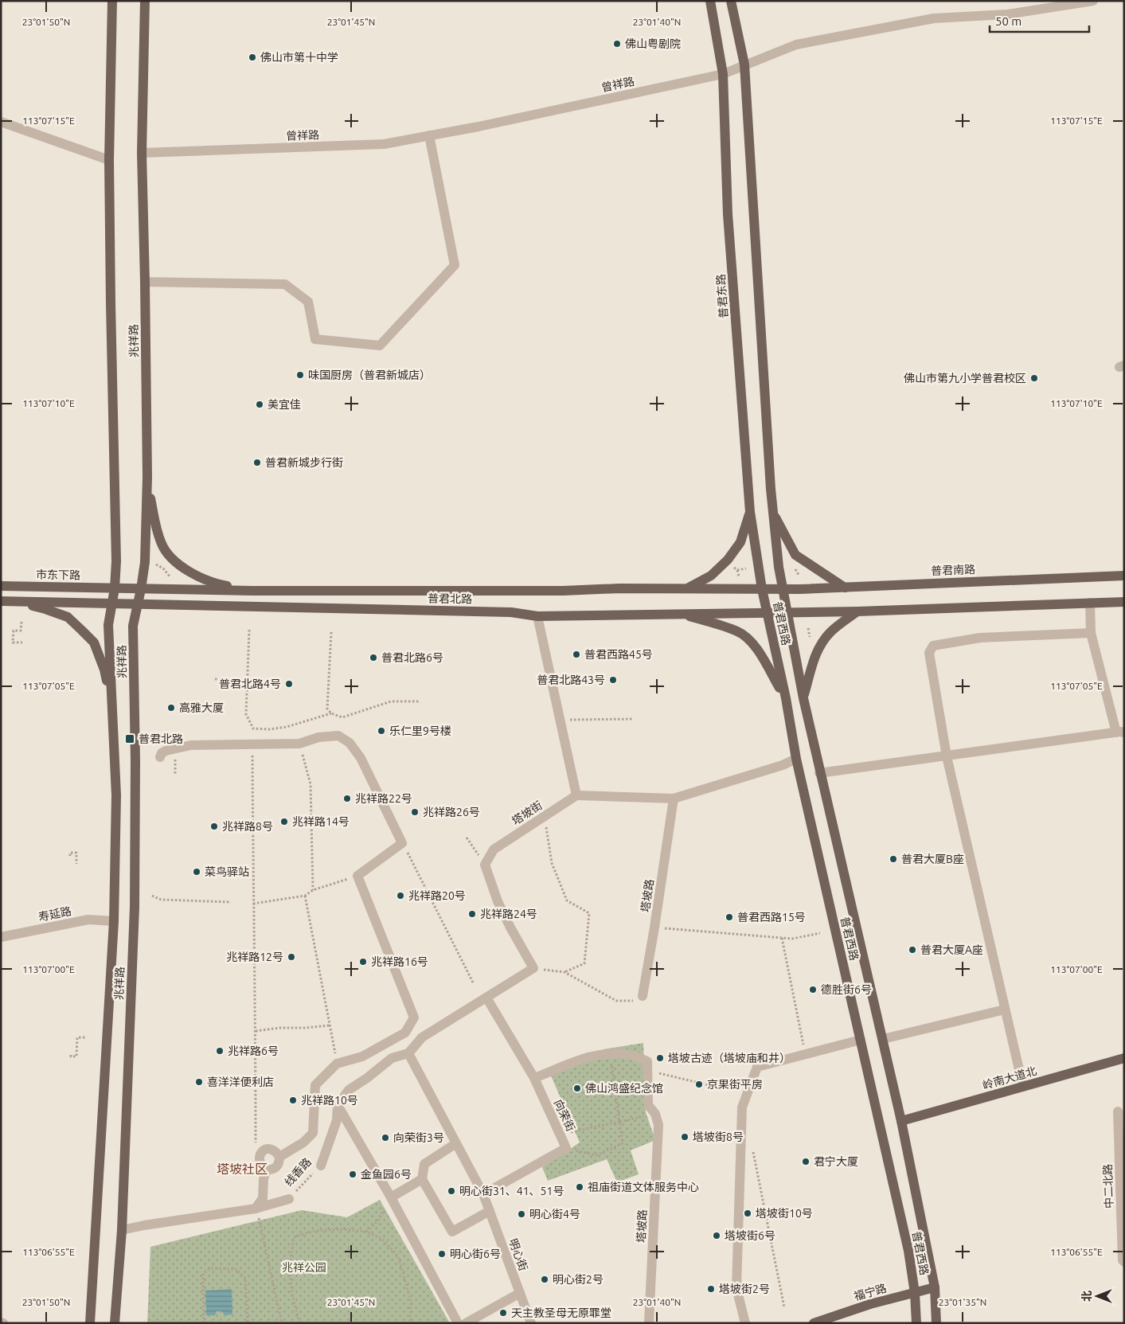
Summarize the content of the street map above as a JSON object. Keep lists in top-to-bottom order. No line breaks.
{"streets":{"main road":["普君东路","兆祥路","普君南路","市东下路","普君北路","普君西路","岭南大道北","福宁路"],"street":["曾祥路","塔坡街","塔坡路","寿延路","向荣街","线香路","中二北路","明心街"]},"crossings":[["曾祥路","普君东路"],["曾祥路","兆祥路"],["普君东路","普君北路"],["普君东路","普君西路"],["兆祥路","市东下路"],["兆祥路","普君北路"],["兆祥路","寿延路"],["兆祥路","线香路"],["普君南路","普君北路"],["普君南路","普君西路"],["市东下路","普君北路"],["普君北路","普君西路"],["普君西路","岭南大道北"],["普君西路","福宁路"],["向荣街","明心街"]],"districts":["塔坡社区"],"parks":["兆祥公园"],"places":{"other":["佛山粤剧院","佛山市第十中学","味国厨房（普君新城店）","佛山市第九小学普君校区","美宜佳","普君新城步行街","普君西路45号","普君北路6号","普君北路43号","普君北路4号","高雅大厦","乐仁里9号楼","兆祥路22号","兆祥路26号","兆祥路14号","兆祥路8号","普君大厦B座","菜鸟驿站","兆祥路20号","兆祥路24号","普君西路15号","普君大厦A座","兆祥路12号","兆祥路16号","德胜街6号","兆祥路6号","塔坡古迹（塔坡庙和井）","喜洋洋便利店","京果街平房","佛山鸿盛纪念馆","兆祥路10号","塔坡街8号","向荣街3号","君宁大厦","金鱼园6号","祖庙街道文体服务中心","明心街31、41、51号","塔坡街10号","明心街4号","塔坡街6号","明心街6号","明心街2号","塔坡街2号","天主教圣母无原罪堂"],"transit":["普君北路"]},"scale_bar":"50 m","north":"left","coordinates":["23°01'50\"N","23°01'45\"N","23°01'40\"N","113°07'15\"E","113°07'10\"E","113°07'05\"E","113°07'00\"E","113°06'55\"E","23°01'35\"N"]}
